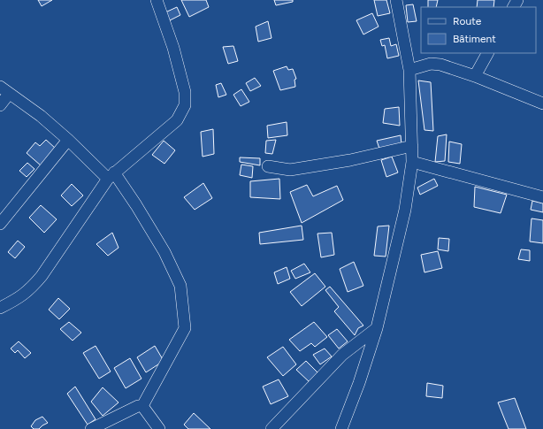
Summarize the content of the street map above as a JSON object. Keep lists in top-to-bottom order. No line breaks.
{"legend":["Route","Bâtiment"]}
